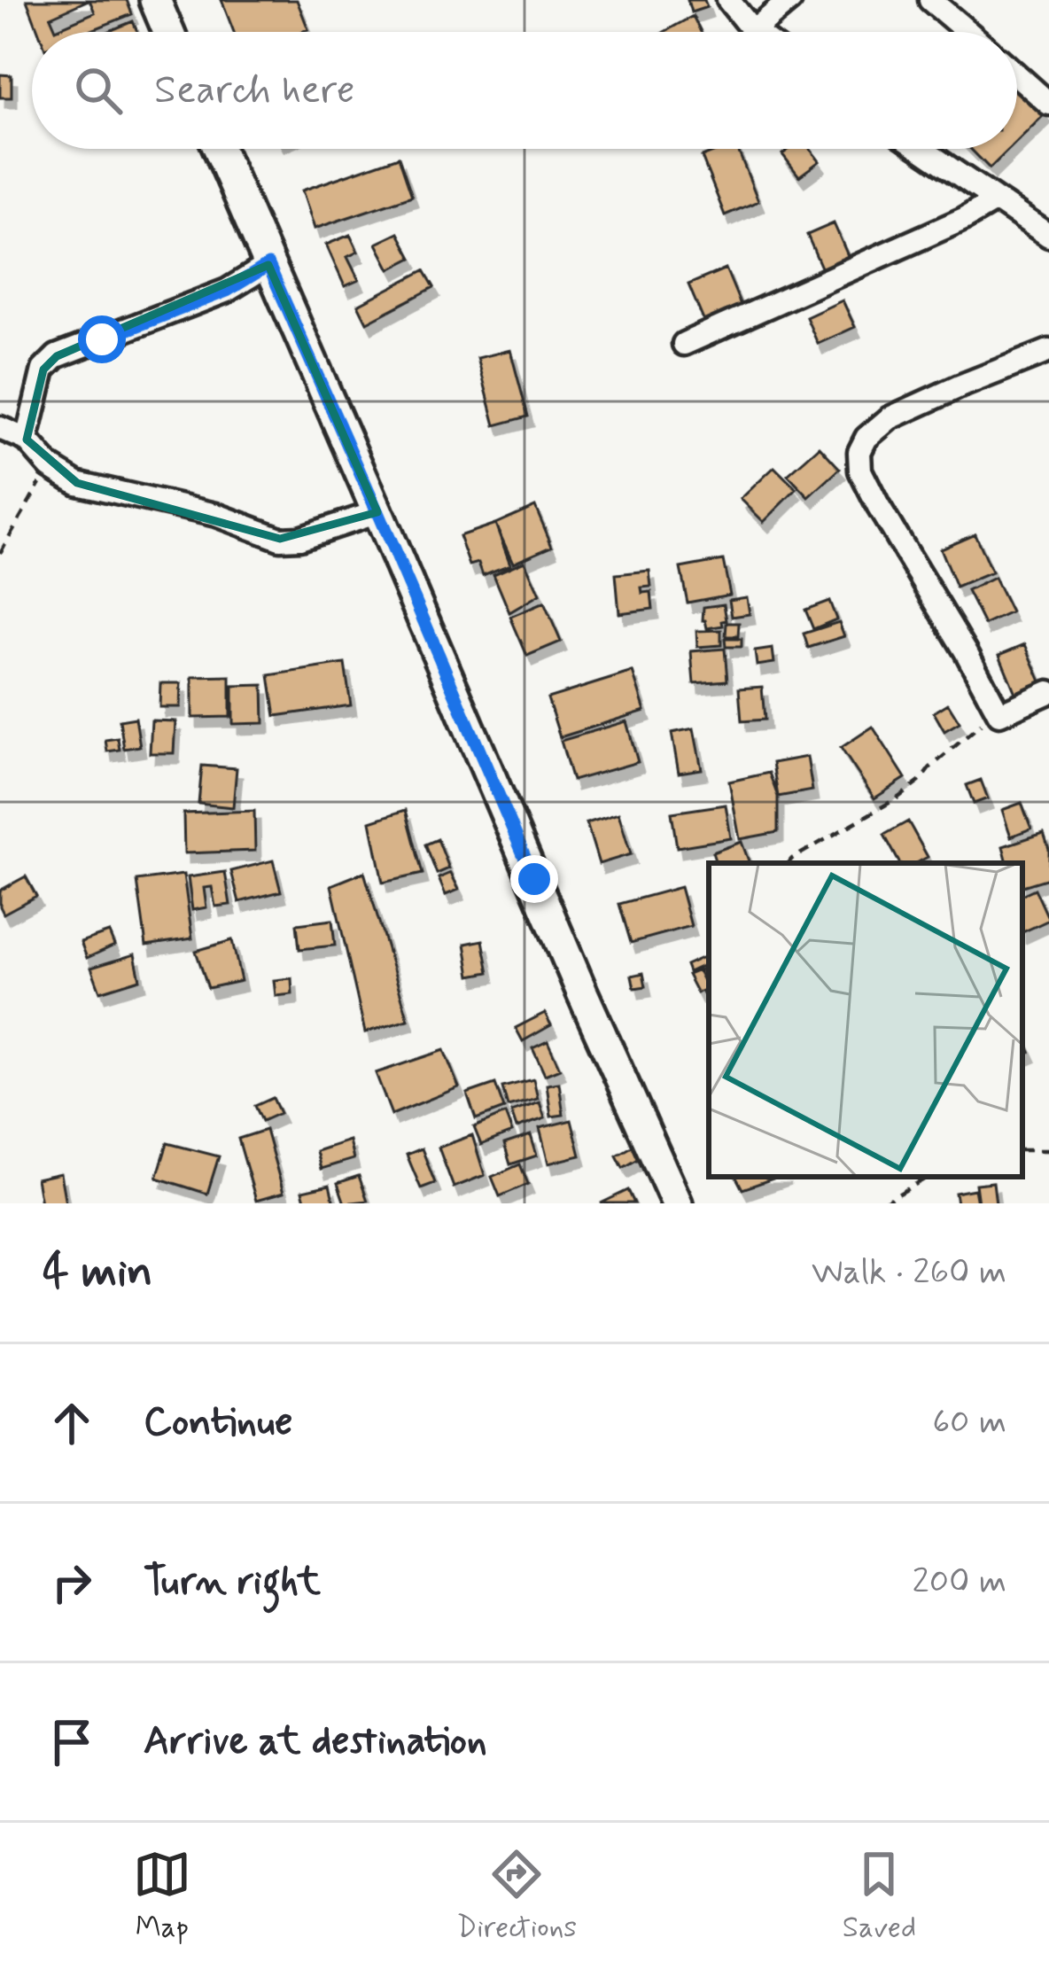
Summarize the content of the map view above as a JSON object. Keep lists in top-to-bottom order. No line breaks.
{"page":{"search":"Search here","heading":["4 min","Walk · 260 m"],"list":[["Continue","60 m"],["Turn right","200 m"],"Arrive at destination"],"nav":["Map","Directions","Saved"]}}
